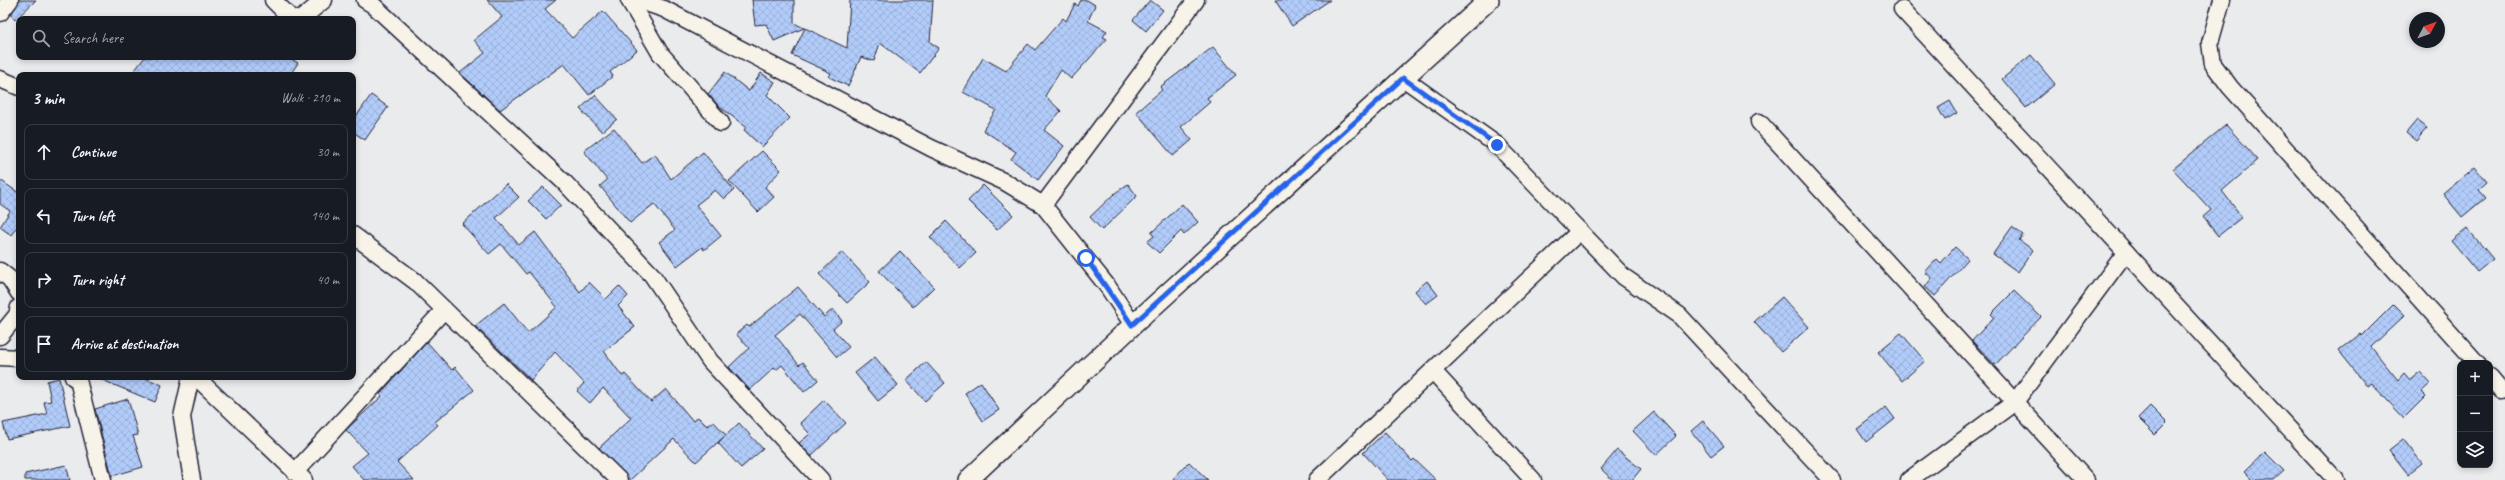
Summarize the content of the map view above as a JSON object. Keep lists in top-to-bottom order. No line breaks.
{"north":"top right","page":{"search":"Search here","heading":["3 min","Walk · 210 m"],"list":[["Continue","30 m"],["Turn left","140 m"],["Turn right","40 m"],"Arrive at destination"],"map_buttons":["+","−"]}}
